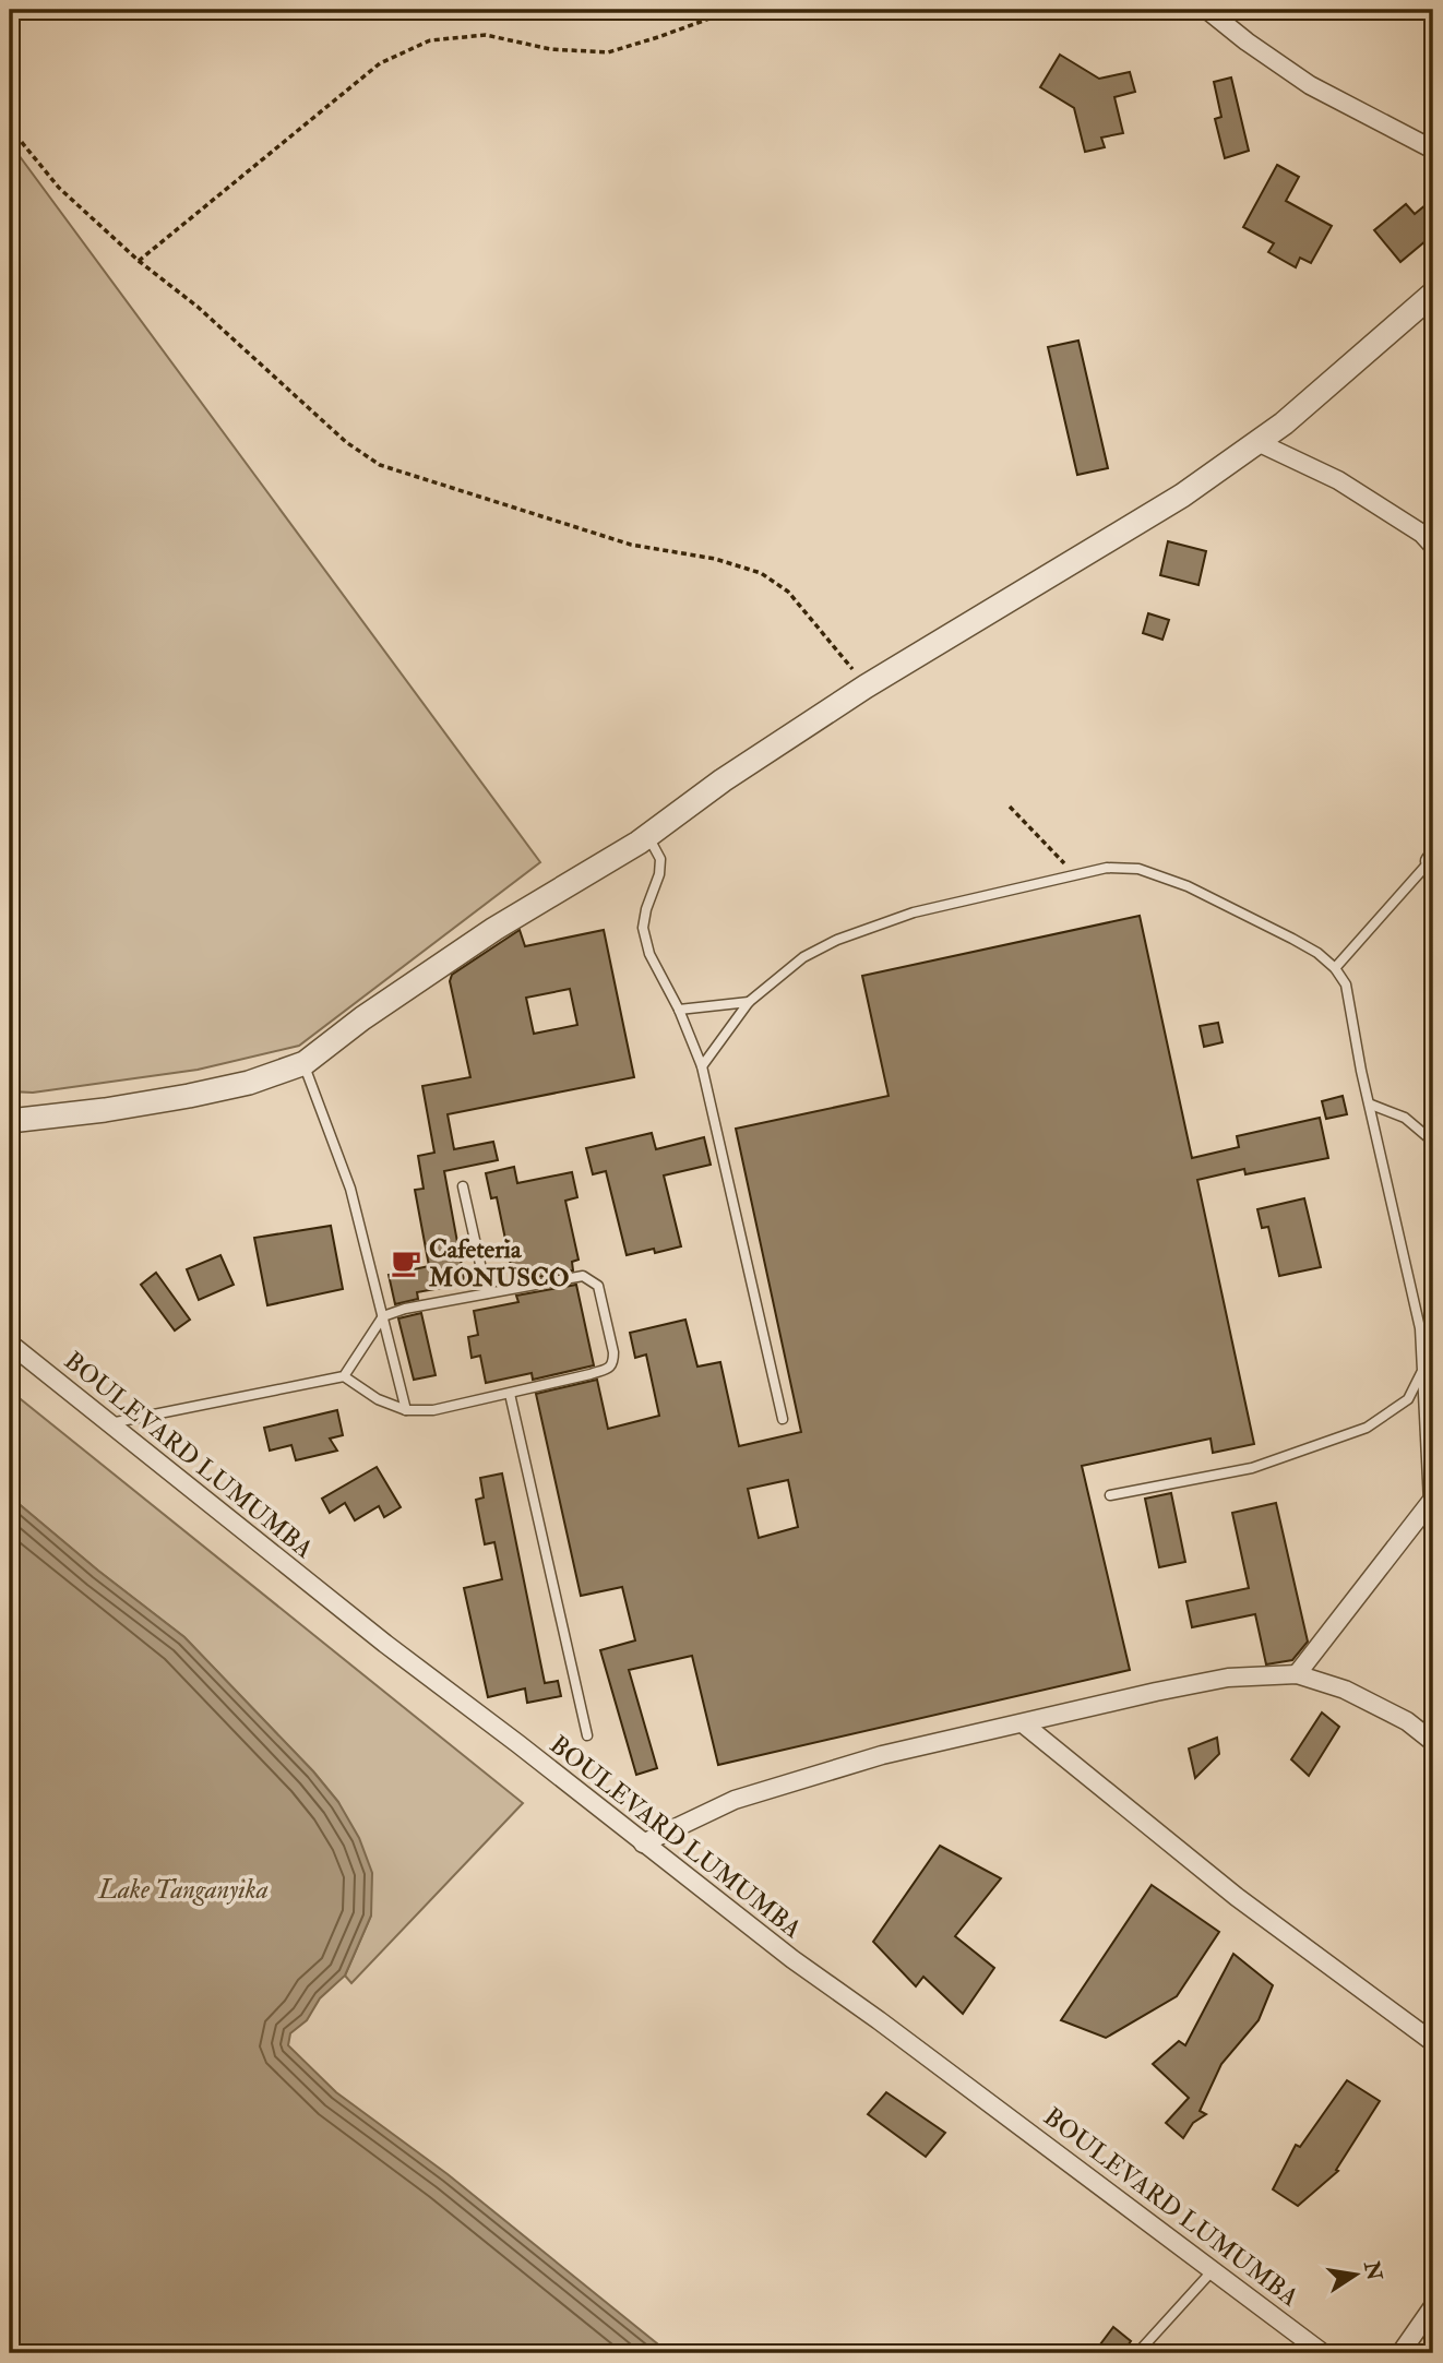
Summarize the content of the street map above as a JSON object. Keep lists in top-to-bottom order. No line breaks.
{"streets":{"street":["BOULEVARD LUMUMBA"]},"water":["Lake Tanganyika"],"places":{"cafe":["Cafeteria MONUSCO"]},"north":"right"}
